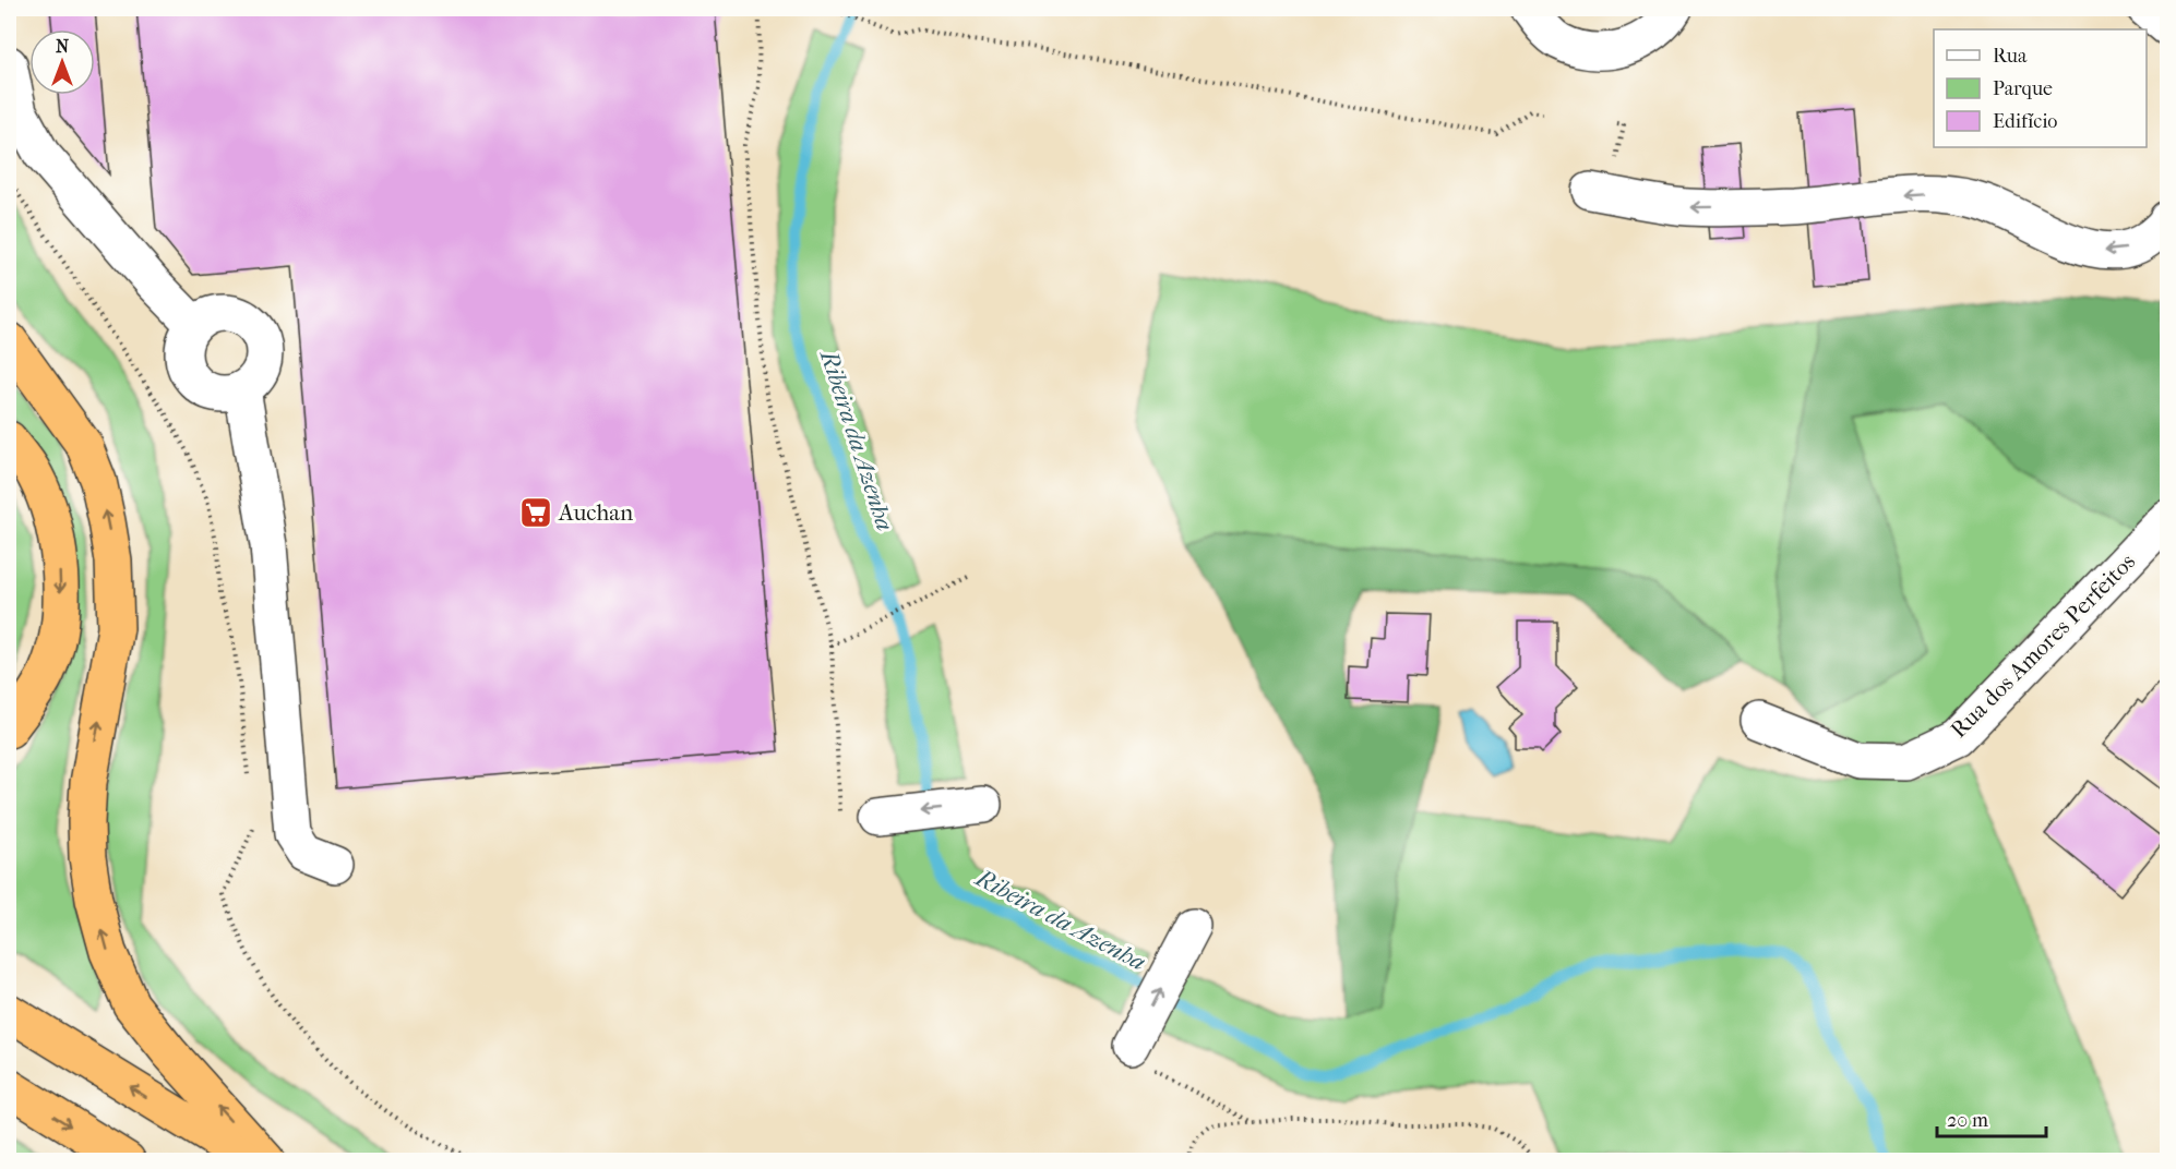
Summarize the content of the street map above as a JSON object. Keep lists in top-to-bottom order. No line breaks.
{"streets":{"street":["Rua dos Amores Perfeitos"]},"water":["Ribeira da Azenha"],"places":{"supermarket":["Auchan"]},"legend":["Rua","Parque","Edifício"],"scale_bar":"20 m","north":"top"}
